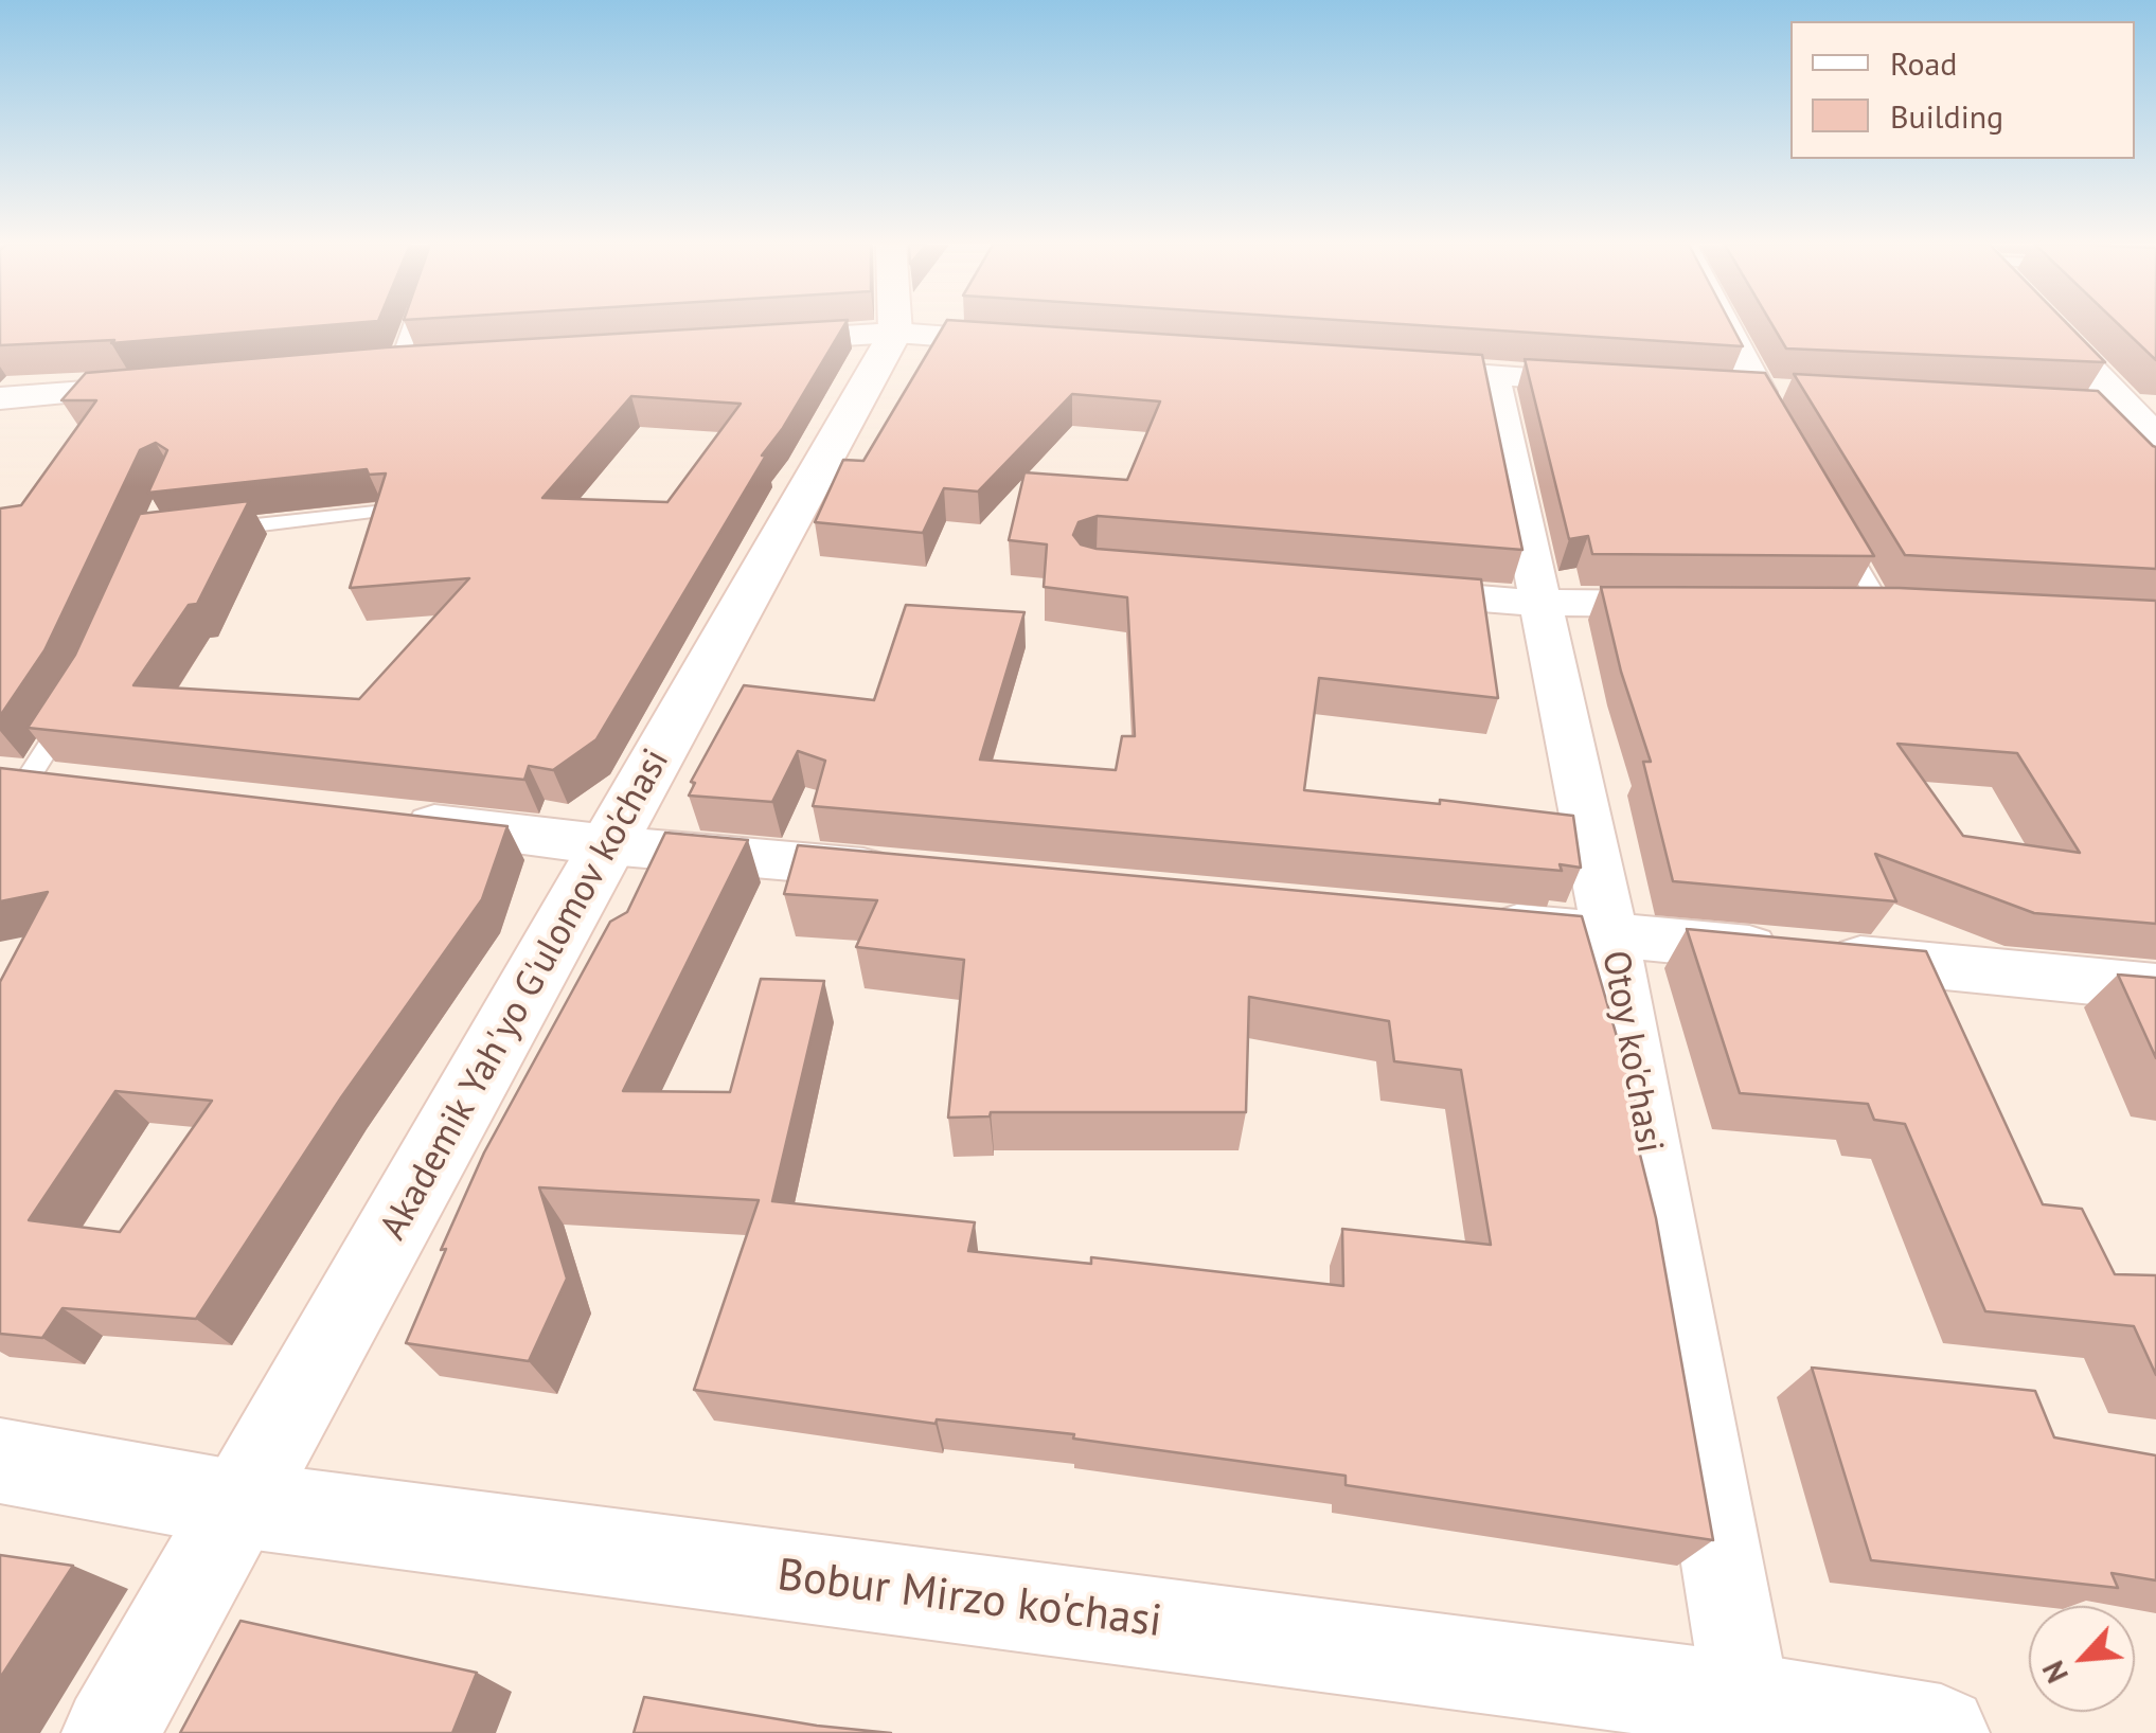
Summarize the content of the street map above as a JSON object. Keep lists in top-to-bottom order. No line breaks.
{"streets":{"main road":["Akademik Yah'yo G'ulomov ko'chasi","Bobur Mirzo ko'chasi"],"street":["Otoy ko'chasi"]},"crossings":[["Akademik Yah'yo G'ulomov ko'chasi","Bobur Mirzo ko'chasi"],["Otoy ko'chasi","Bobur Mirzo ko'chasi"]],"legend":["Road","Building"],"north":"bottom left"}
